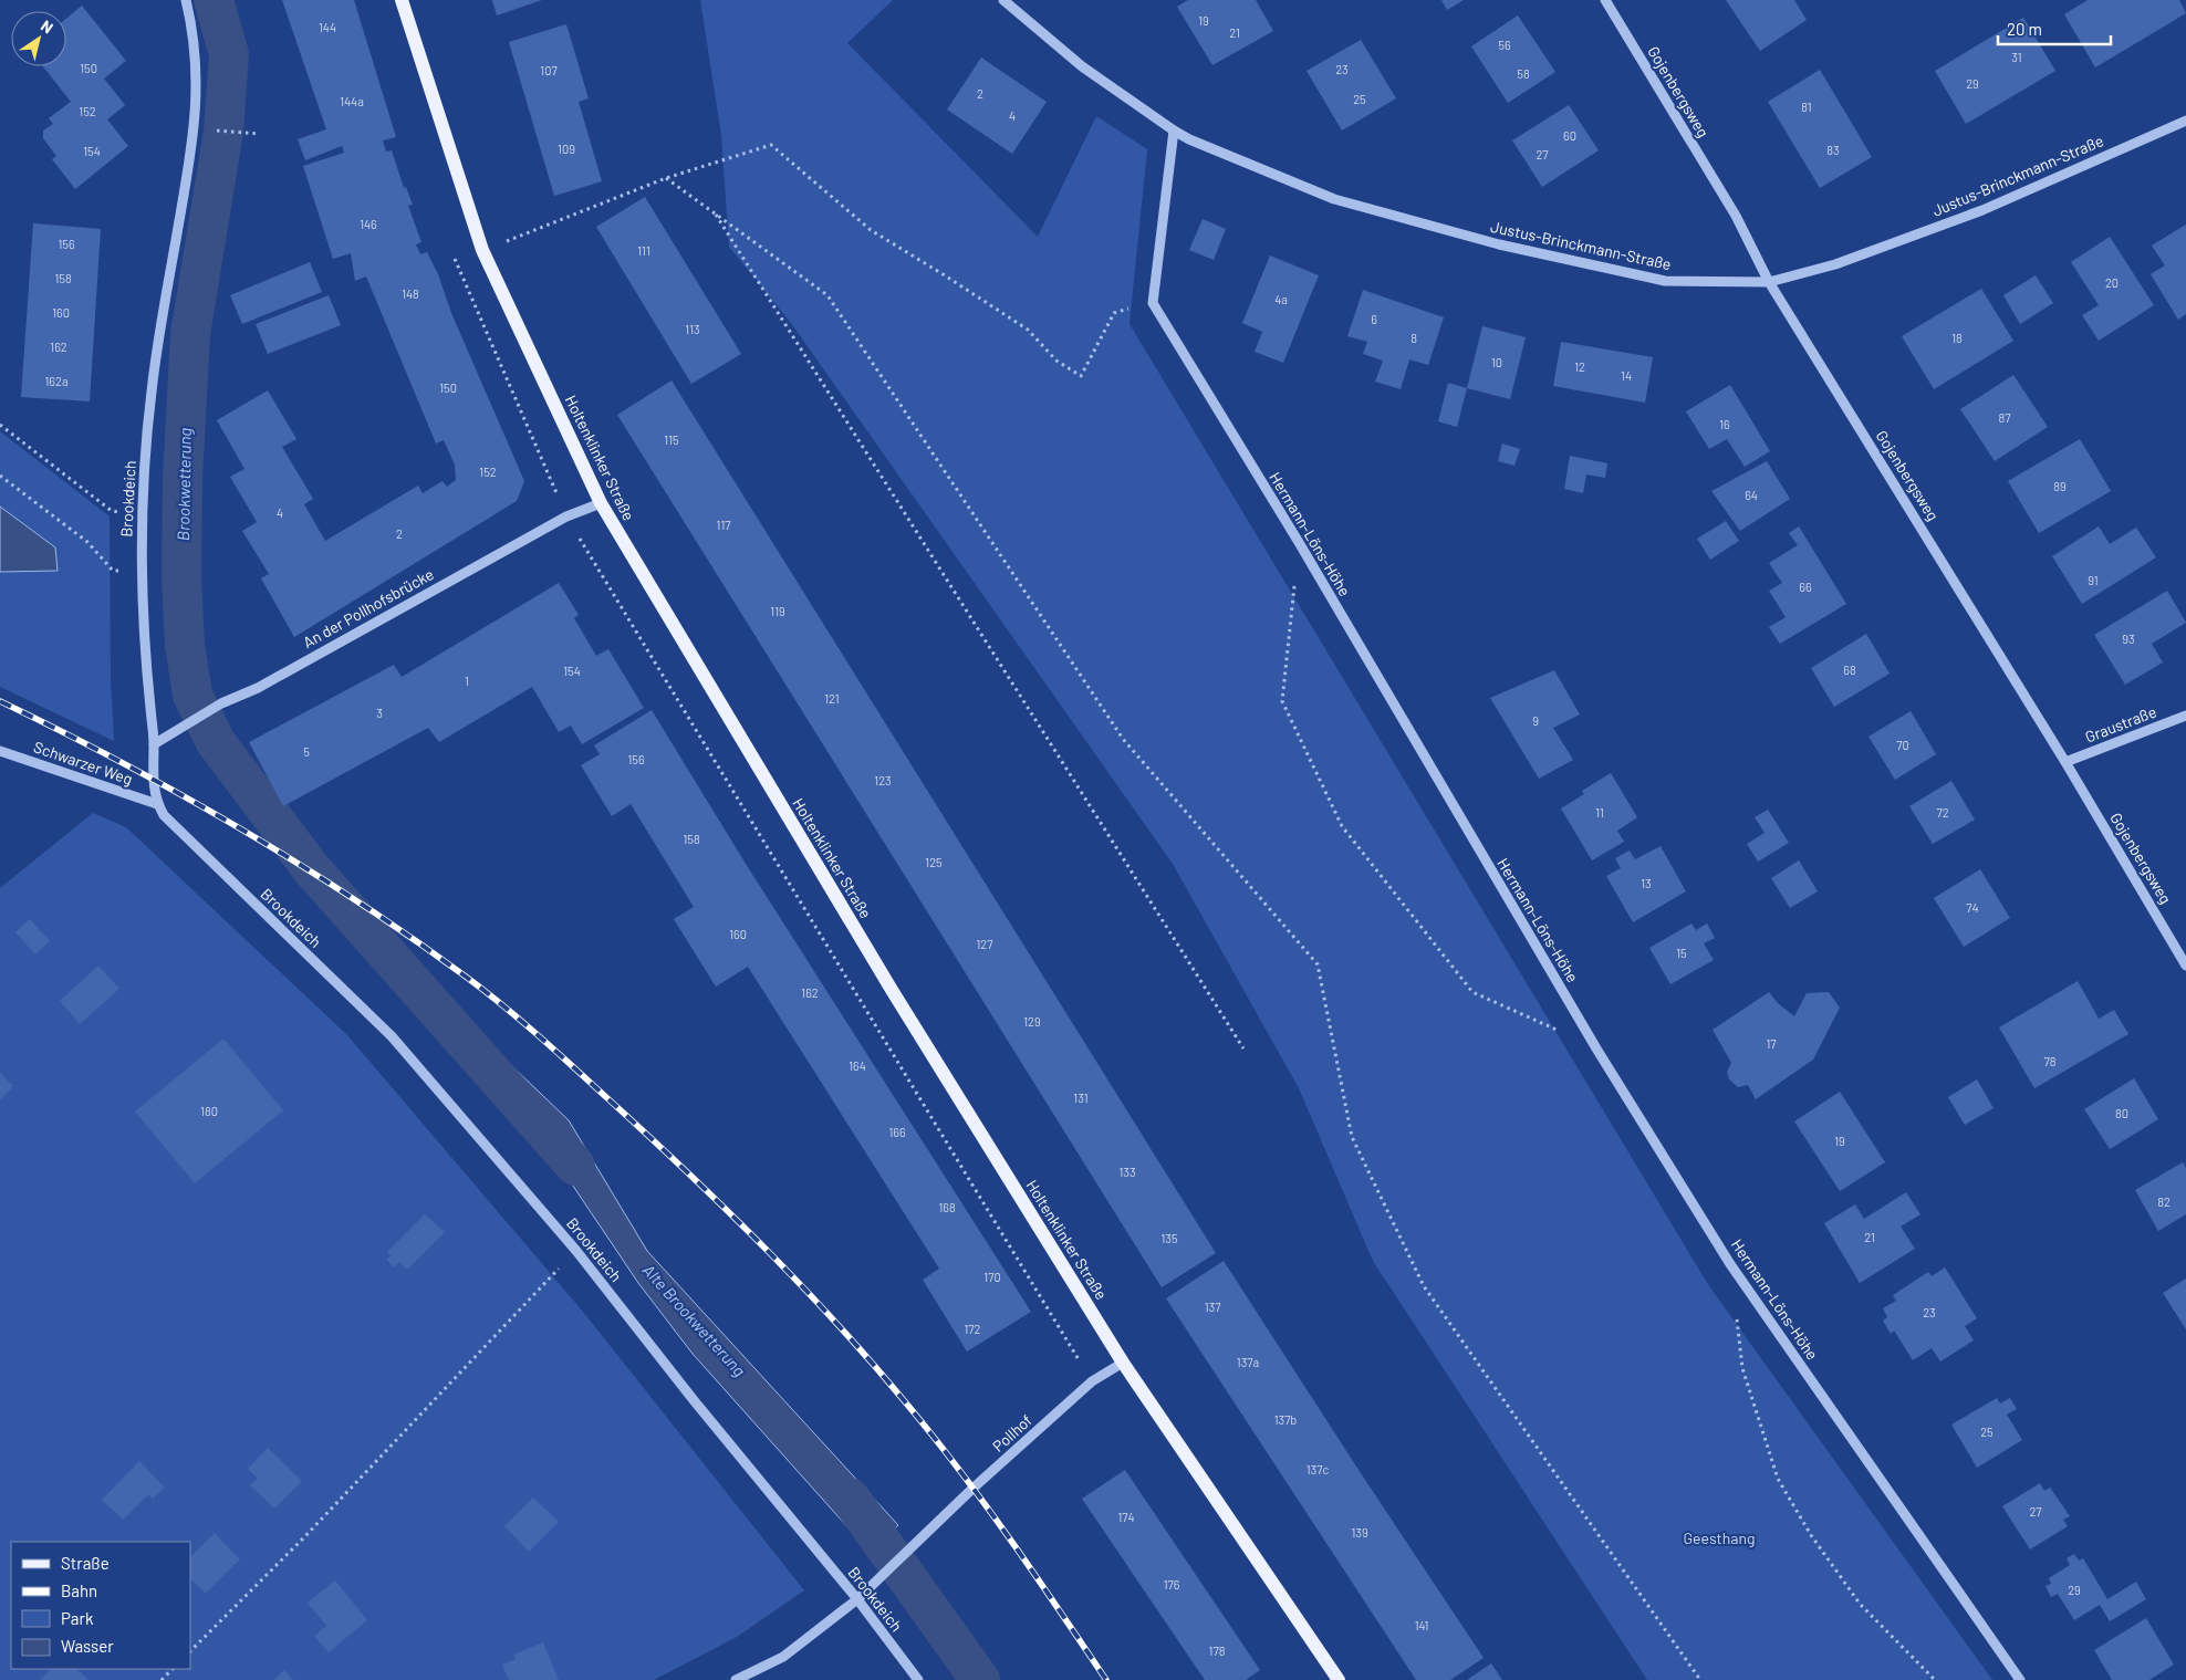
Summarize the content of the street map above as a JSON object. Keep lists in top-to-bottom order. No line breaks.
{"streets":{"main road":["Holtenklinker Straße"],"street":["Gojenbergsweg","Justus-Brinckmann-Straße","Brookdeich","Hermann-Löns-Höhe","An der Pollhofsbrücke","Graustraße","Schwarzer Weg","Pollhof"]},"crossings":[["Gojenbergsweg","Justus-Brinckmann-Straße"],["Gojenbergsweg","Graustraße"],["Justus-Brinckmann-Straße","Hermann-Löns-Höhe"],["Holtenklinker Straße","An der Pollhofsbrücke"],["Holtenklinker Straße","Pollhof"],["Brookdeich","An der Pollhofsbrücke"],["Brookdeich","Schwarzer Weg"],["Brookdeich","Pollhof"]],"water":["Brookwetterung","Alte Brookwetterung"],"parks":["Geesthang"],"house_numbers":["19","144","21","56","31","150","23","107","58","29","2","25","144a","81","152","4","60","109","83","154","27","146","156","111","158","20","148","4a","160","6","113","8","18","162","10","12","14","162a","150","87","16","115","152","89","64","4","117","2","91","66","119","93","68","154","1","121","3","9","70","5","156","123","11","72","158","125","13","74","160","127","15","162","129","17","78","164","131","180","80","166","19","133","82","168","21","135","170","137","23","172","137a","137b","25","137c","27","174","139","176","29","141","178"],"legend":["Straße","Bahn","Park","Wasser"],"scale_bar":"20 m","north":"top right"}
